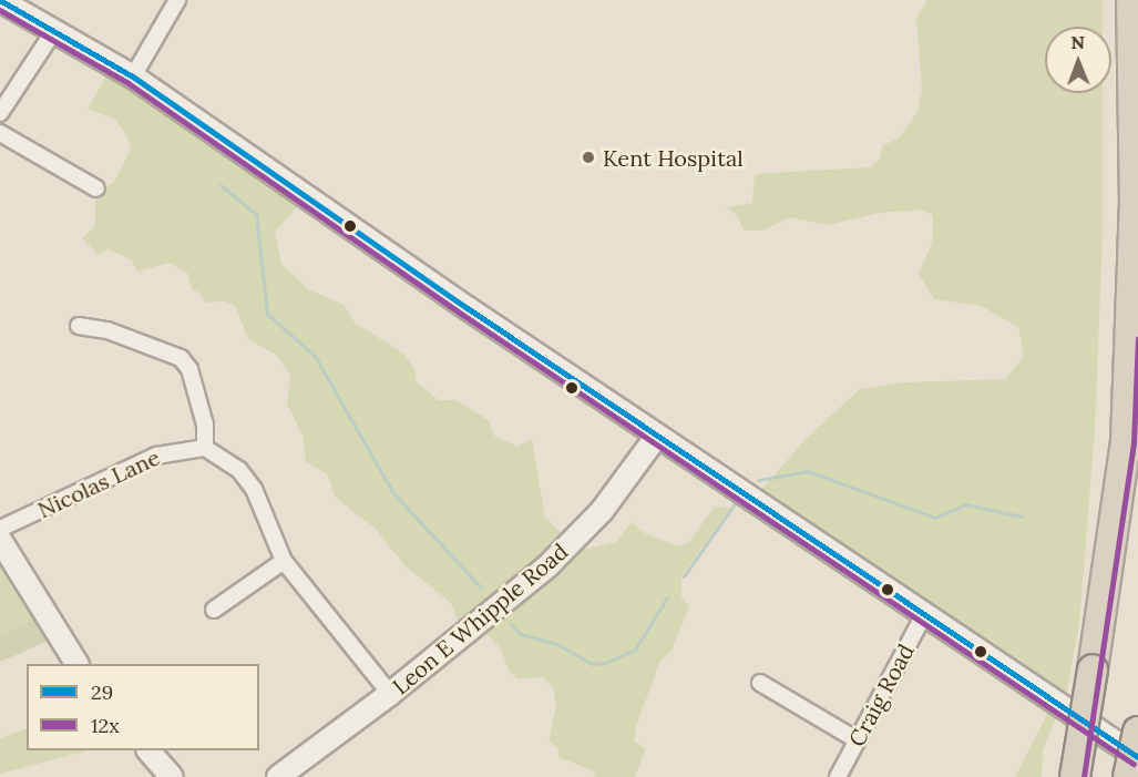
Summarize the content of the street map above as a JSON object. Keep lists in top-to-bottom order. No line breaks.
{"streets":{"main road":["Leon E Whipple Road"],"street":["Nicolas Lane","Craig Road"]},"places":["Kent Hospital"],"lines":["transit line 29","transit line 12x"],"legend":["29","12x"],"north":"top"}
